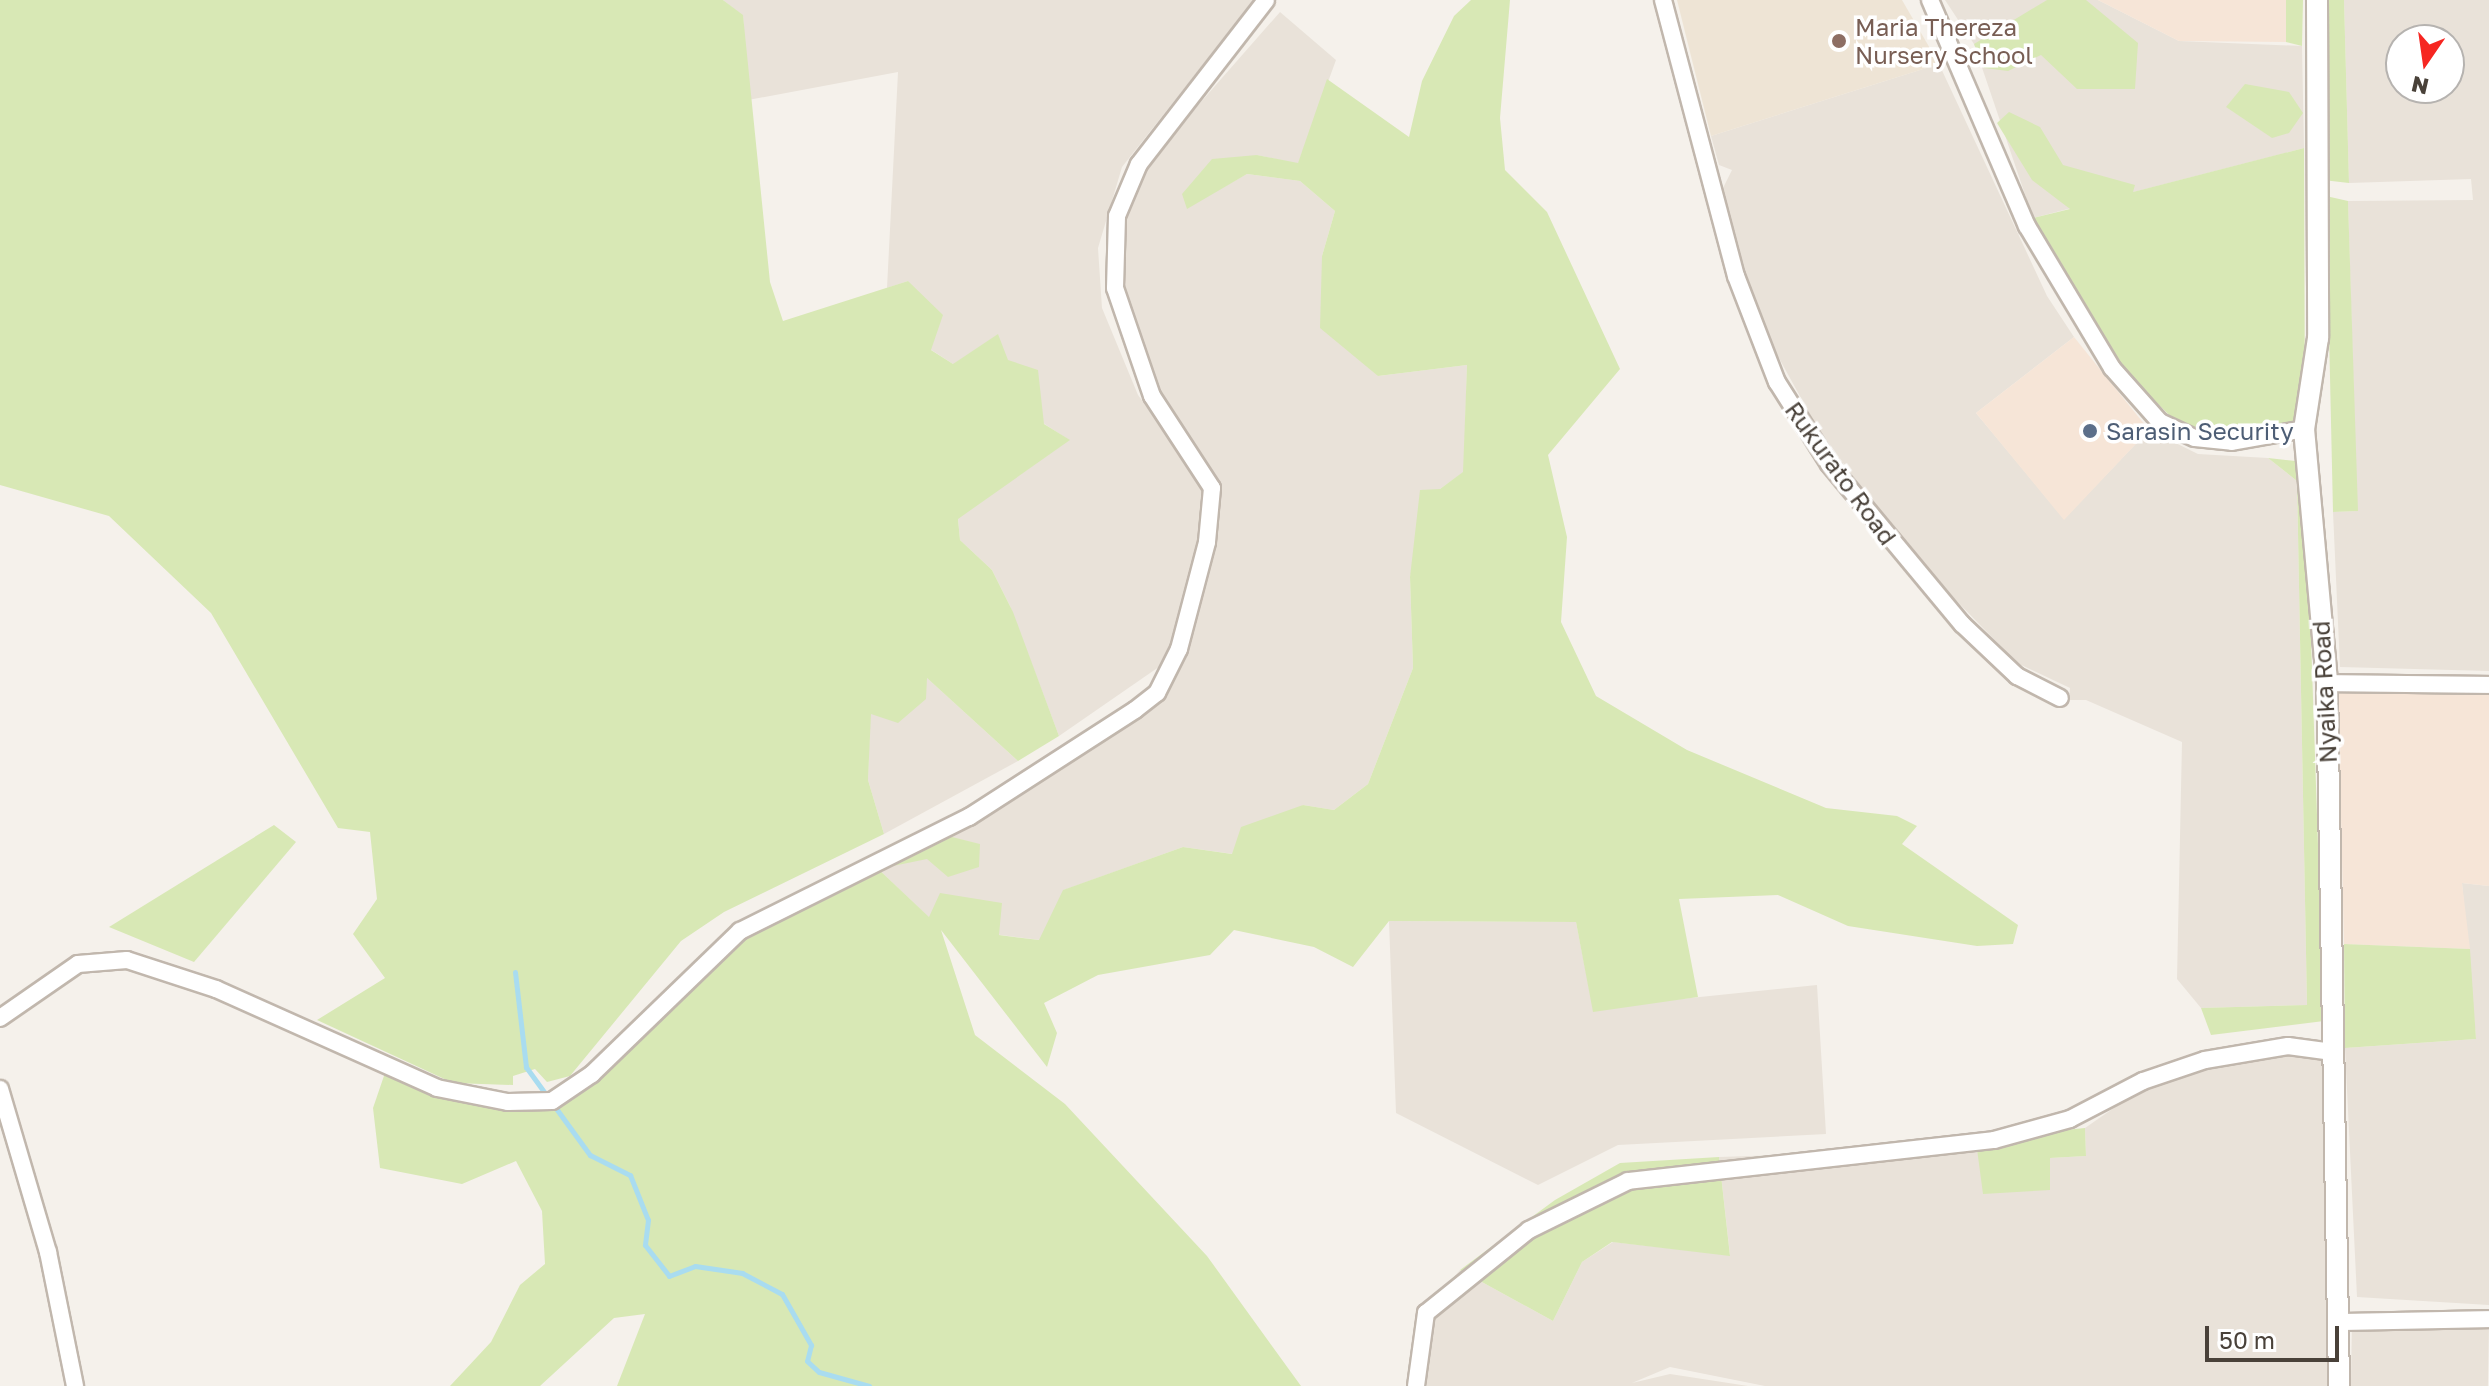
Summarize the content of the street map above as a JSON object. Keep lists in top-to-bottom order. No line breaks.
{"streets":{"street":["Rukurato Road","Nyaika Road"]},"places":["Maria Thereza Nursery School","Sarasin Security"],"scale_bar":"50 m","north":"bottom"}
